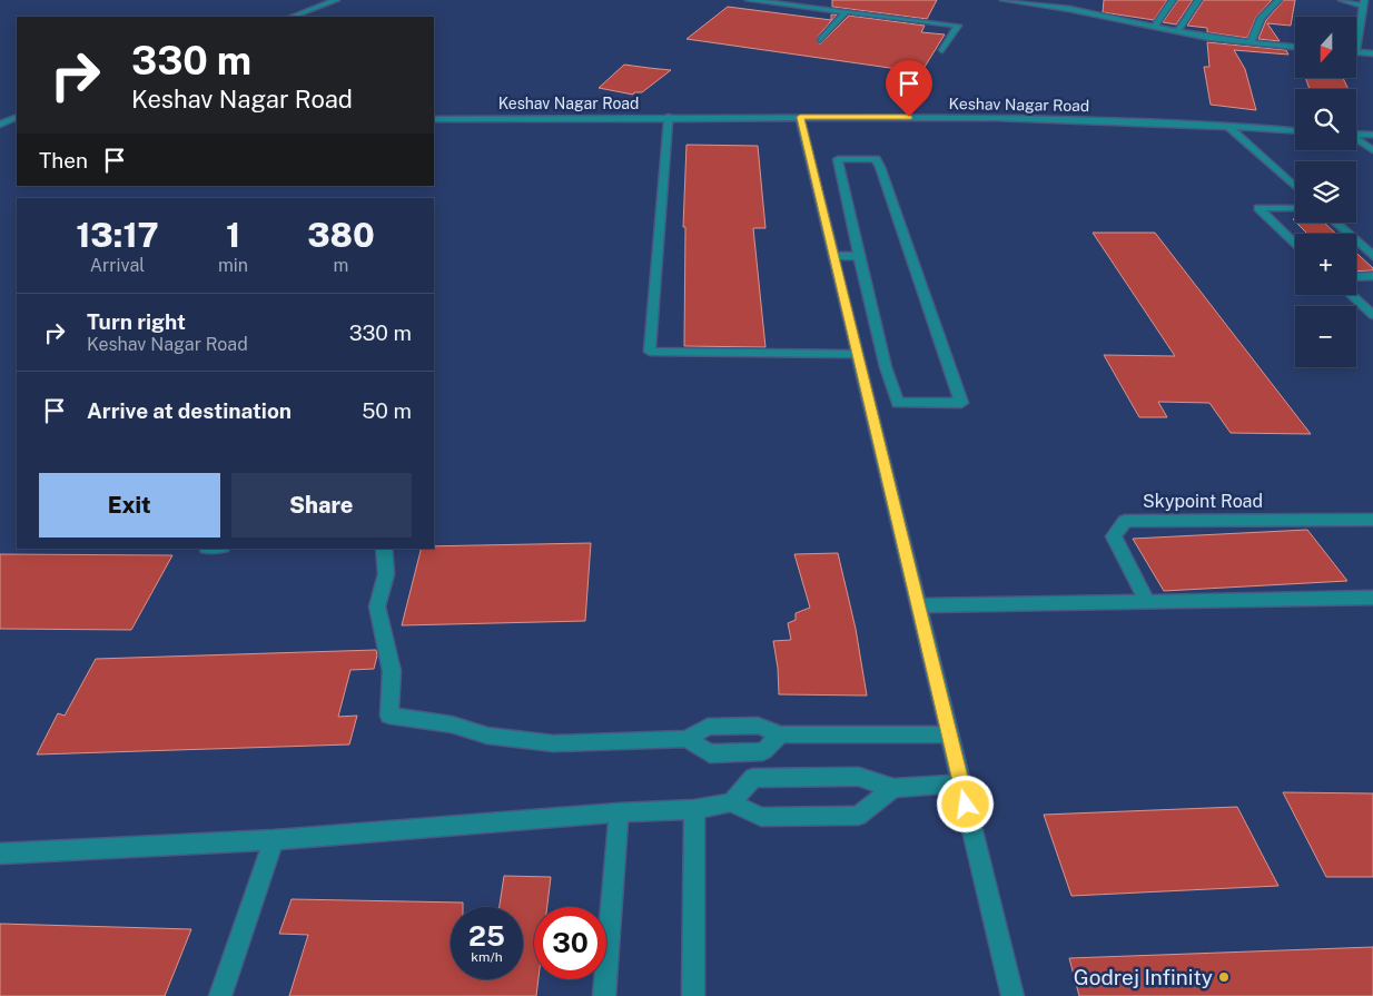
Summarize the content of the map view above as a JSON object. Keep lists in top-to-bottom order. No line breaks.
{"streets":{"street":["Keshav Nagar Road","Skypoint Road"]},"places":["Godrej Infinity"],"north":"bottom","page":{"map_buttons":["+","−"],"turn":["330 m","Keshav Nagar Road"],"then":"Then","eta":["13:17","Arrival","1","min","380","m"],"list":[{"name":"Turn right","note":"Keshav Nagar Road","value":"330 m"},{"name":"Arrive at destination","value":"50 m"}],"buttons":["Exit","Share"],"speed":"25 km/h","limit":"30"}}
